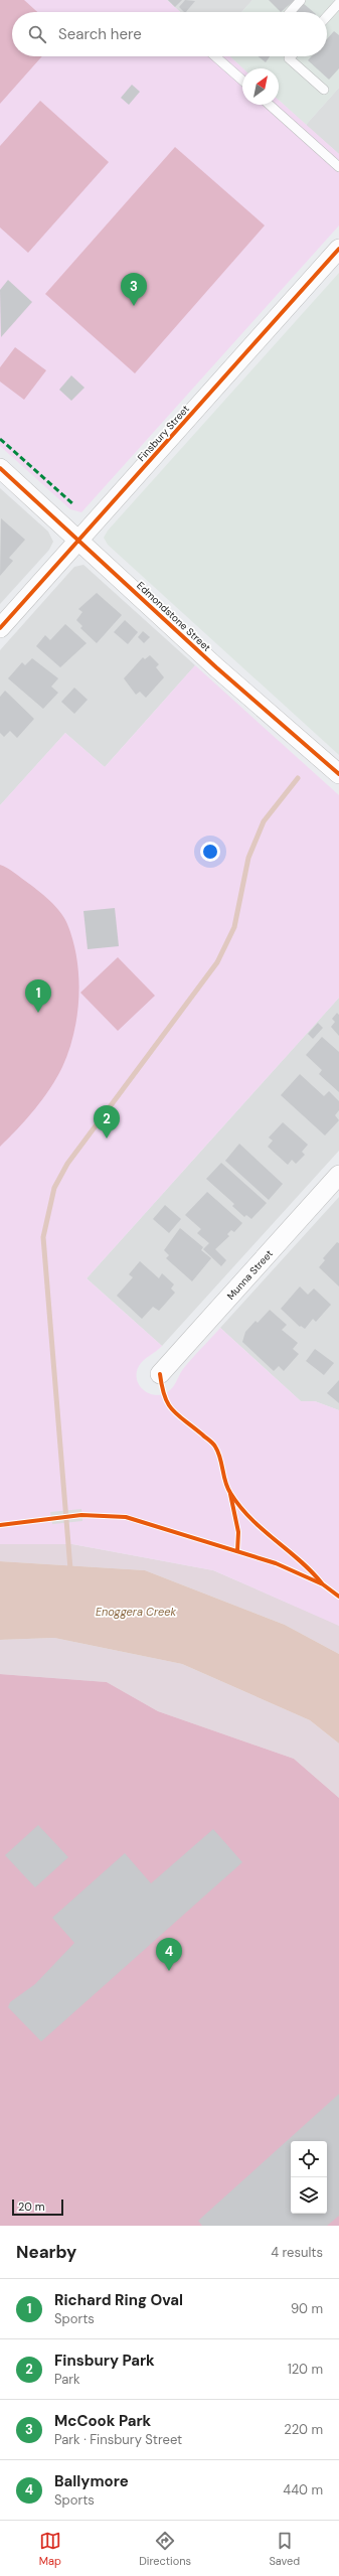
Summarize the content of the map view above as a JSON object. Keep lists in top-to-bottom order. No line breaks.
{"streets":{"street":["Finsbury Street","Edmondstone Street","Munna Street"]},"crossings":[["Finsbury Street","Edmondstone Street"]],"water":["Enoggera Creek"],"scale_bar":"20 m","north":"top right","page":{"search":"Search here","pins":["3","1","2","4"],"scale":"20 m","heading":["Nearby","4 results"],"list":[{"mark":"1","name":"Richard Ring Oval","note":"Sports","value":"90 m"},{"mark":"2","name":"Finsbury Park","note":"Park","value":"120 m"},{"mark":"3","name":"McCook Park","note":"Park · Finsbury Street","value":"220 m"},{"mark":"4","name":"Ballymore","note":"Sports","value":"440 m"}],"nav":["Map","Directions","Saved"]}}
